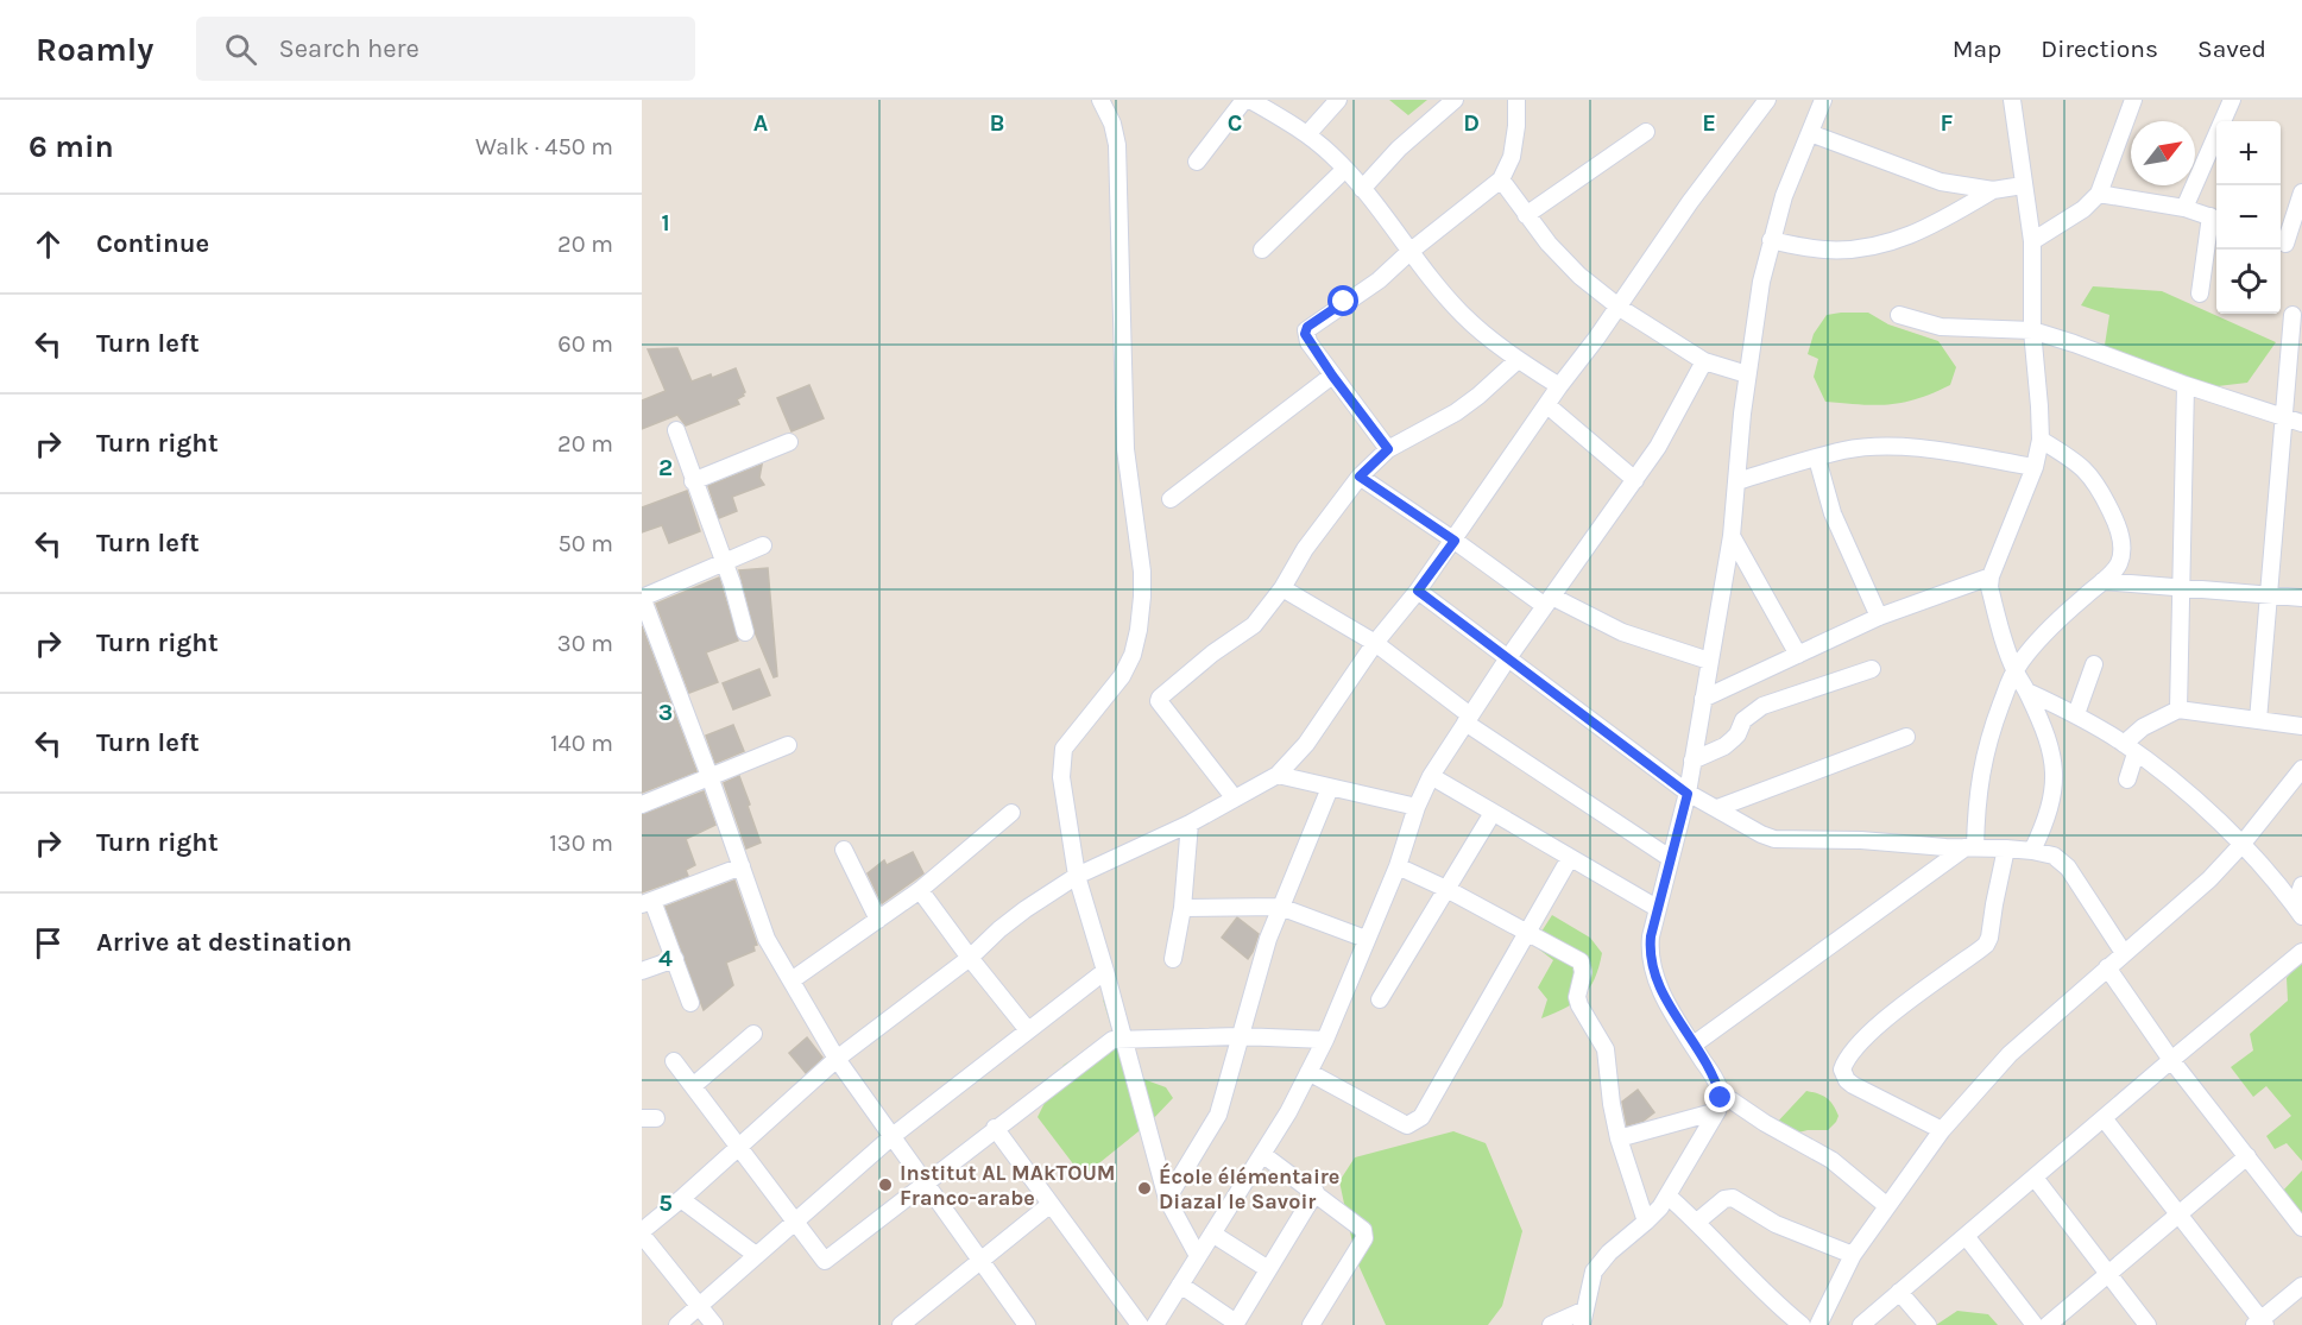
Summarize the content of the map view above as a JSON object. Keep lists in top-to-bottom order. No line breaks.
{"places":["Institut AL MAkTOUM Franco-arabe","École élémentaire Diazal le Savoir"],"north":"top right","page":{"header":"Roamly","search":"Search here","nav":["Map","Directions","Saved"],"heading":["6 min","Walk · 450 m"],"map_buttons":["+","−"],"list":[["Continue","20 m"],["Turn left","60 m"],["Turn right","20 m"],["Turn left","50 m"],["Turn right","30 m"],["Turn left","140 m"],["Turn right","130 m"],"Arrive at destination"]},"grid":{"columns":["A","B","C","D","E","F"],"rows":["1","2","3","4","5"]}}
